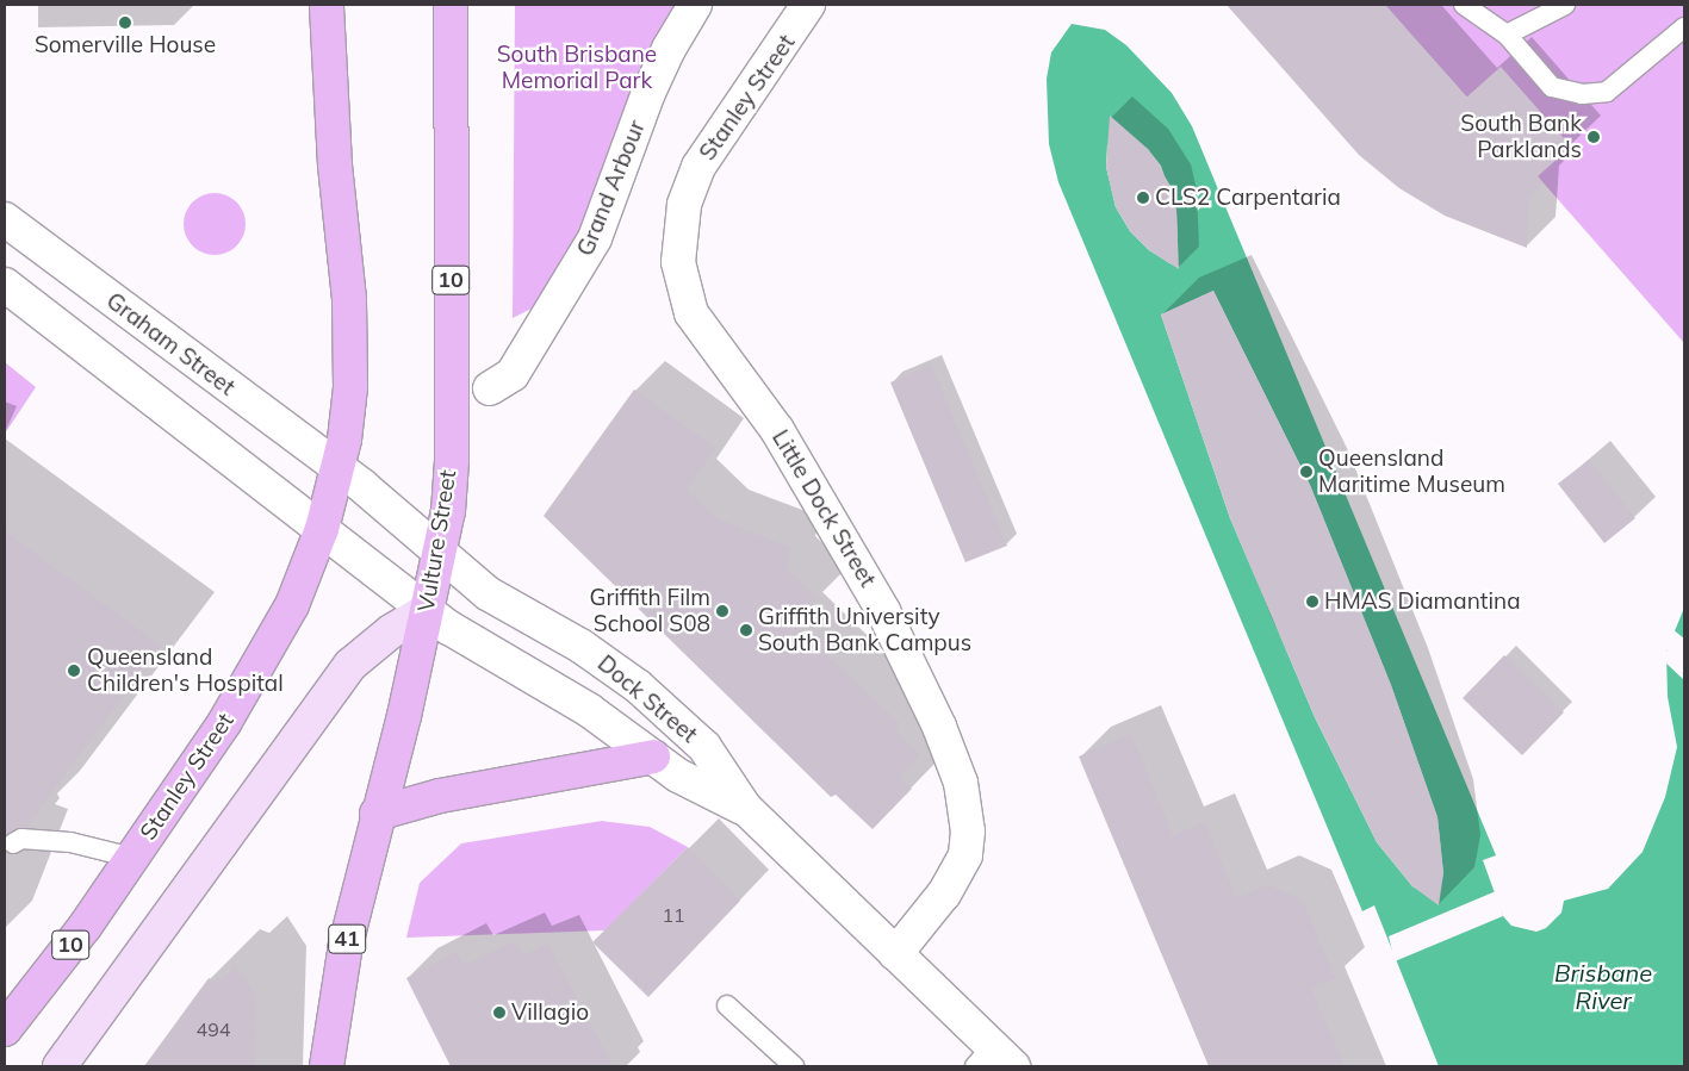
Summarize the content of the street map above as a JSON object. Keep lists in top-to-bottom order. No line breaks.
{"streets":{"main road":["Stanley Street","10","Vulture Street","41"],"street":["Grand Arbour","Graham Street","Little Dock Street","Dock Street"]},"crossings":[["Stanley Street","10"],["Stanley Street","Graham Street"],["Stanley Street","Little Dock Street"],["Stanley Street","Dock Street"],["10","Graham Street"],["Graham Street","Vulture Street"],["Graham Street","Dock Street"],["Little Dock Street","Dock Street"],["Vulture Street","Dock Street"]],"water":["Brisbane River"],"parks":["South Brisbane Memorial Park"],"places":["Somerville House","South Bank Parklands","CLS2 Carpentaria","Queensland Maritime Museum","HMAS Diamantina","Griffith Film School S08","Griffith University South Bank Campus","Queensland Children's Hospital","Villagio"],"house_numbers":["11","494"]}
